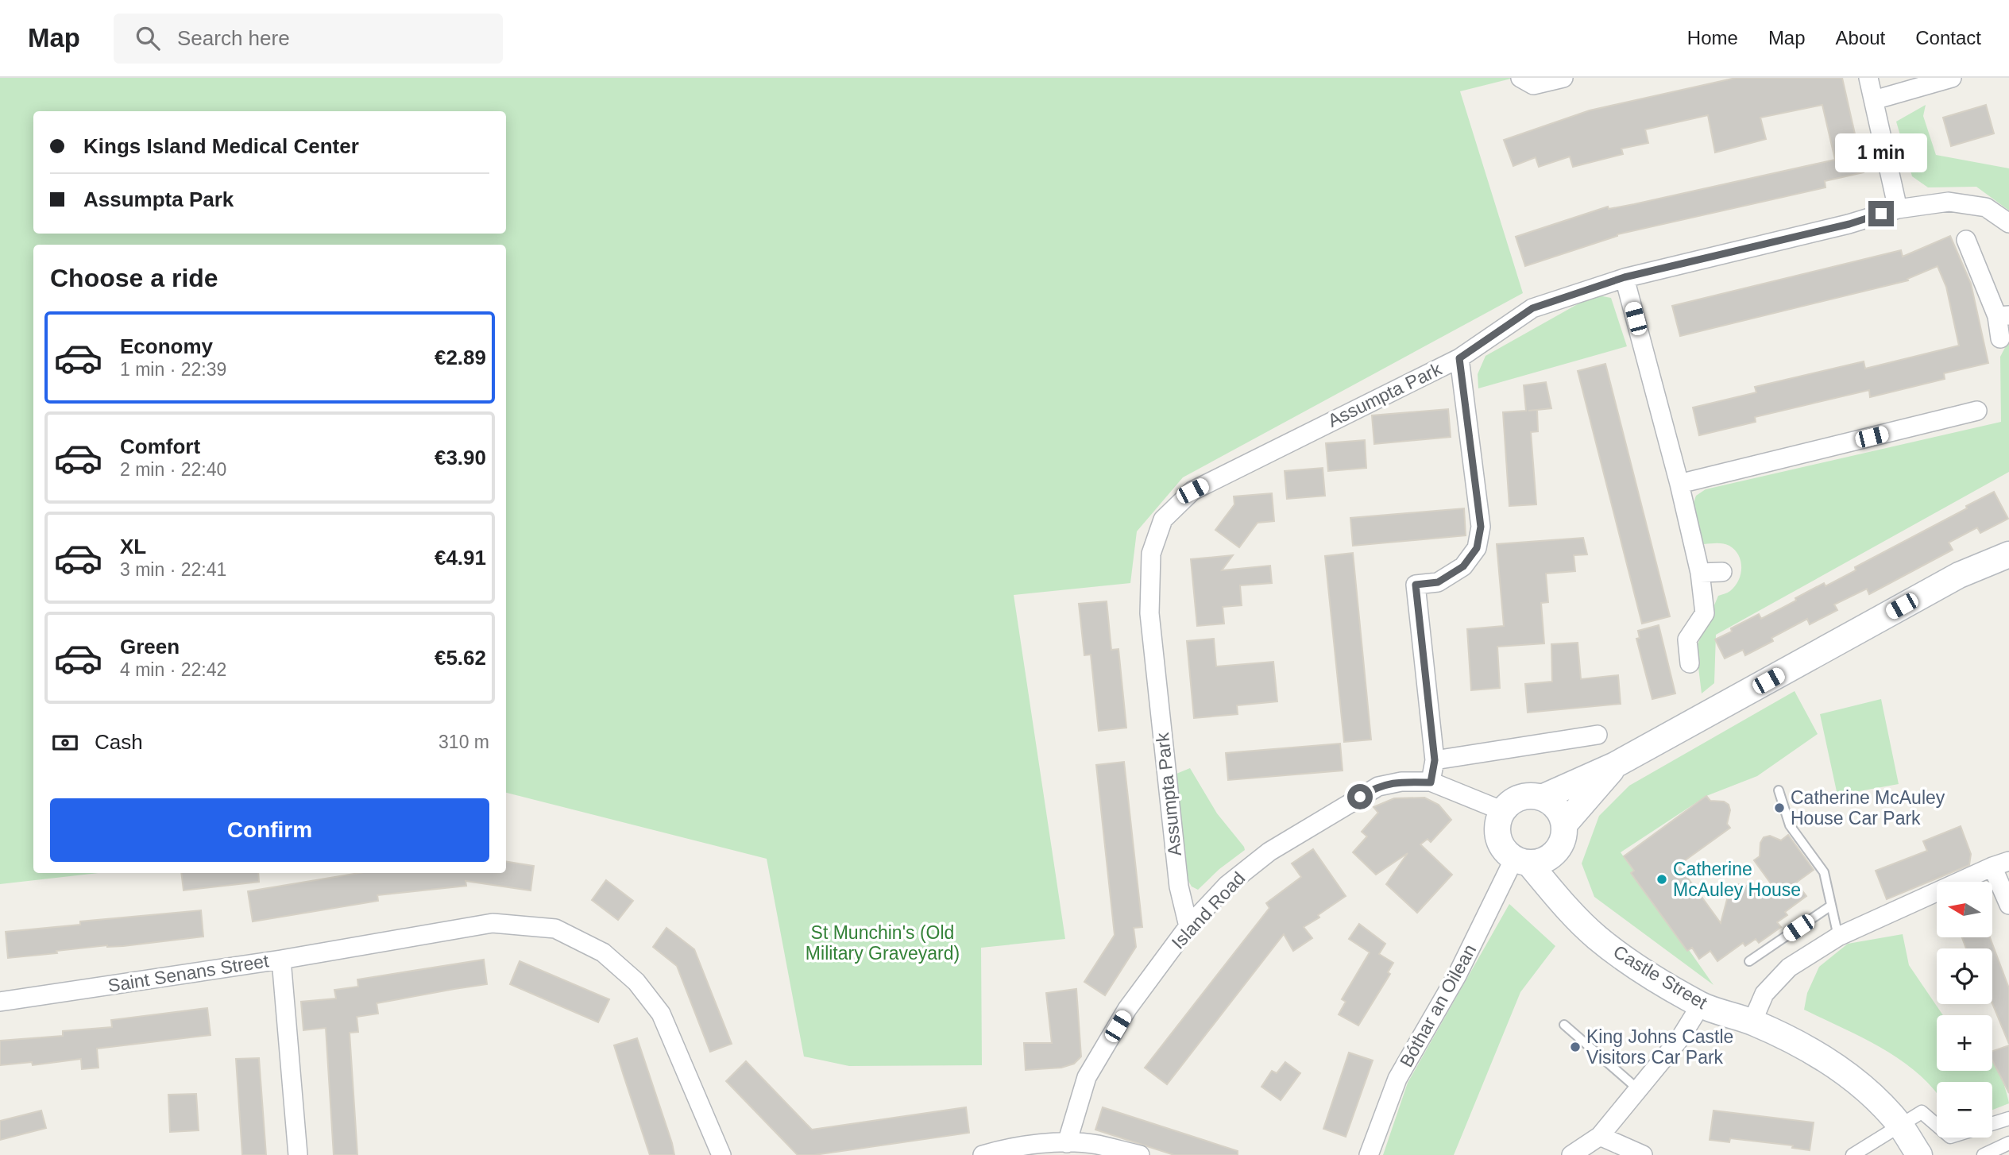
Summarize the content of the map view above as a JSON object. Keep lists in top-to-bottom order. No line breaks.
{"streets":{"main road":["Castle Street"],"street":["Assumpta Park","Island Road","Saint Senans Street","Bóthar an Oilean"]},"crossings":[["Assumpta Park","Island Road"],["Island Road","Castle Street"],["Island Road","Bóthar an Oilean"],["Castle Street","Bóthar an Oilean"]],"parks":["St Munchin's (Old Military Graveyard)"],"places":["Catherine McAuley House Car Park","Catherine McAuley House","King Johns Castle Visitors Car Park"],"north":"left","page":{"header":"Map","search":"Search here","nav":["Home","Map","About","Contact"],"banner":["Kings Island Medical Center","Assumpta Park"],"bubble":"1 min","heading":"Choose a ride","list":[{"name":"Economy","note":"1 min · 22:39","value":"€2.89"},{"name":"Comfort","note":"2 min · 22:40","value":"€3.90"},{"name":"XL","note":"3 min · 22:41","value":"€4.91"},{"name":"Green","note":"4 min · 22:42","value":"€5.62"}],"pay":["Cash","310 m"],"buttons":"Confirm","map_buttons":["+","−"]}}
